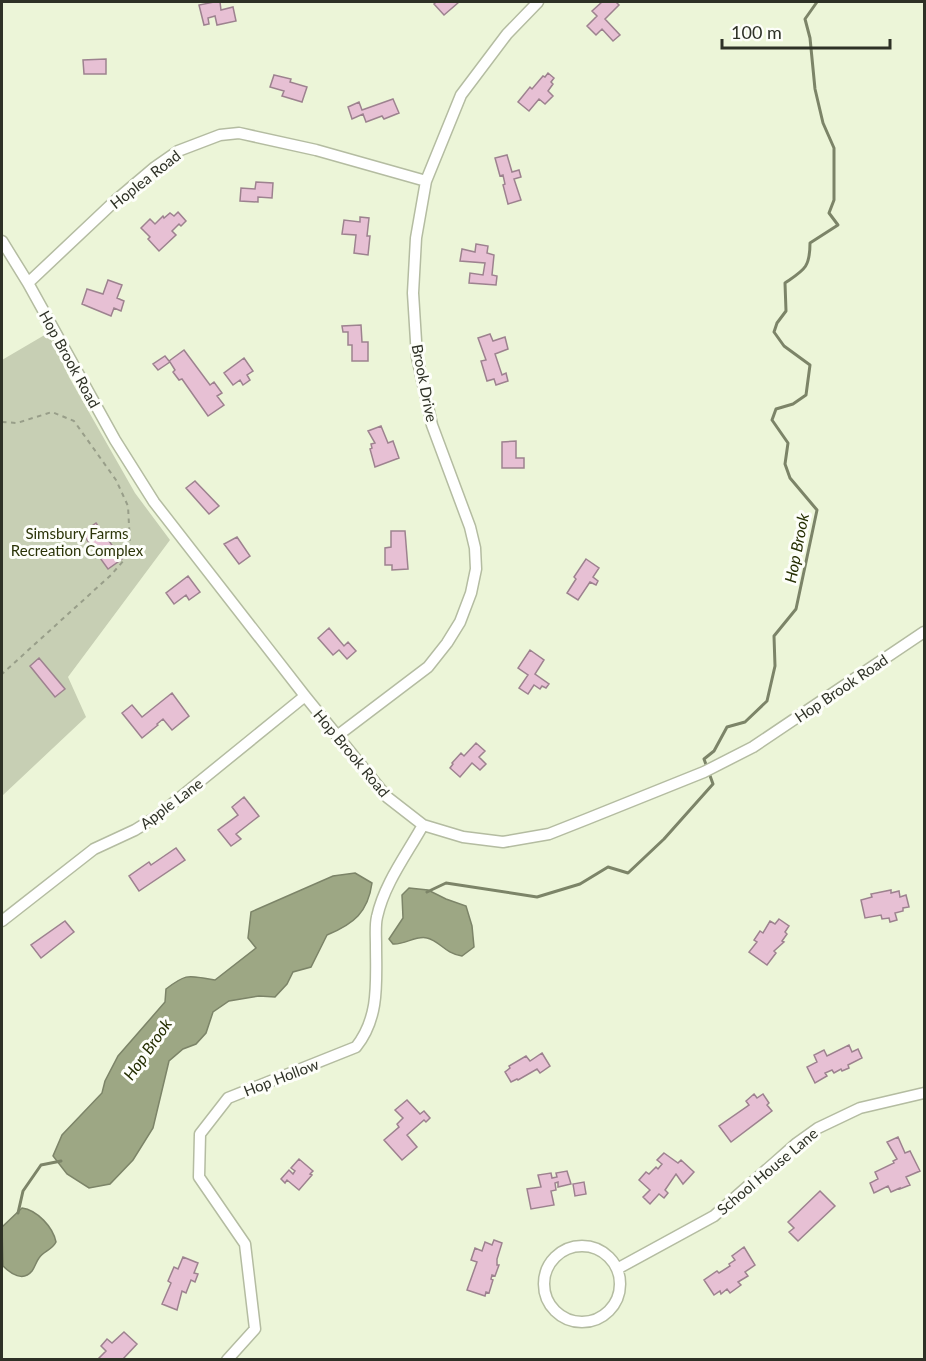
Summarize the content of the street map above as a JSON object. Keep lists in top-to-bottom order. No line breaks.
{"streets":{"street":["Hoplea Road","Hop Brook Road","Brook Drive","Apple Lane","Hop Hollow","School House Lane"]},"crossings":[["Hoplea Road","Hop Brook Road"],["Hoplea Road","Brook Drive"],["Hop Brook Road","Brook Drive"],["Hop Brook Road","Apple Lane"],["Hop Brook Road","Hop Hollow"]],"water":["Hop Brook"],"parks":["Simsbury Farms Recreation Complex"],"scale_bar":"100 m"}
